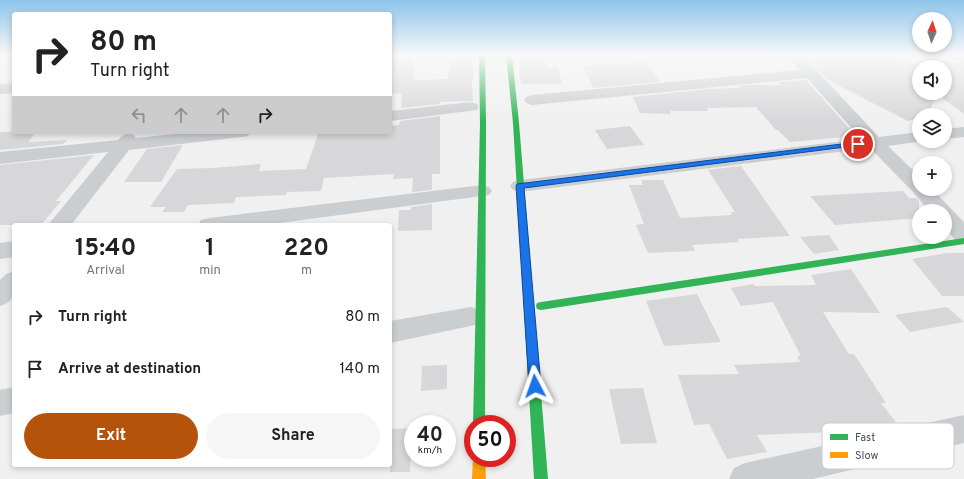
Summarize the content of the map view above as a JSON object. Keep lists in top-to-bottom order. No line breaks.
{"legend":["Fast","Slow"],"north":"top","page":{"map_buttons":["+","−"],"turn":["80 m","Turn right"],"eta":["15:40","Arrival","1","min","220","m"],"list":[{"name":"Turn right","value":"80 m"},{"name":"Arrive at destination","value":"140 m"}],"buttons":["Exit","Share"],"speed":"40 km/h","limit":"50"}}
